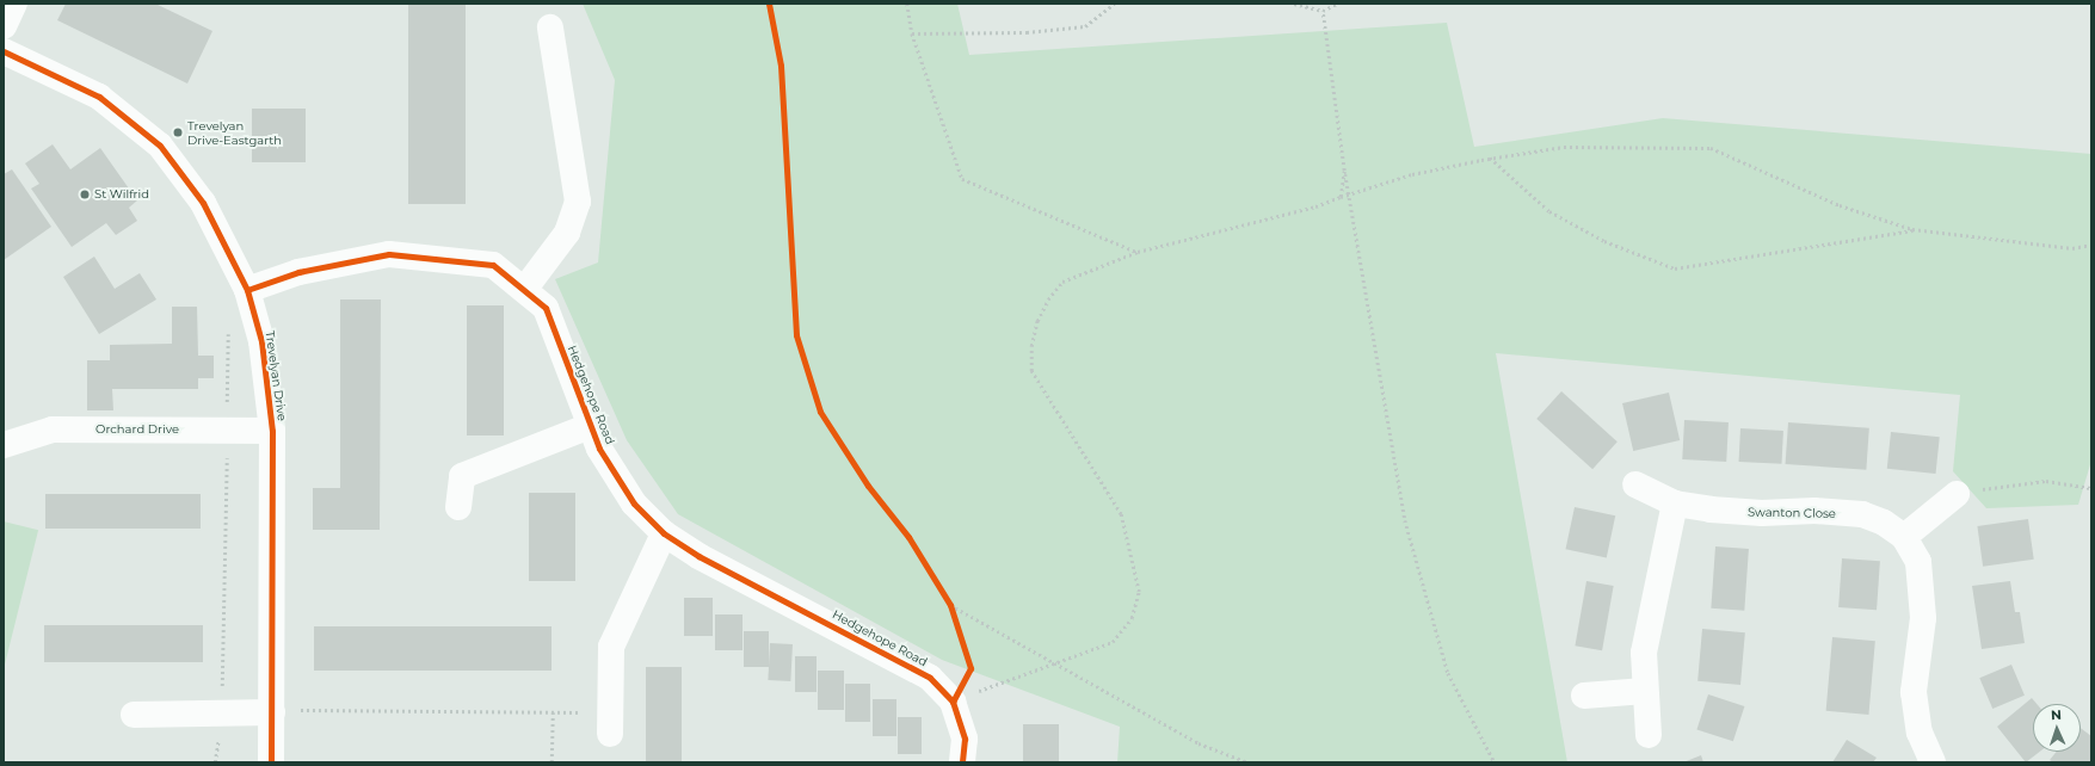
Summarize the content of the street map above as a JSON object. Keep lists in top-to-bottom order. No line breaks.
{"streets":{"street":["Trevelyan Drive","Hedgehope Road","Orchard Drive","Swanton Close"]},"crossings":[["Trevelyan Drive","Hedgehope Road"],["Trevelyan Drive","Orchard Drive"]],"places":["Trevelyan Drive-Eastgarth","St Wilfrid"],"north":"top"}
